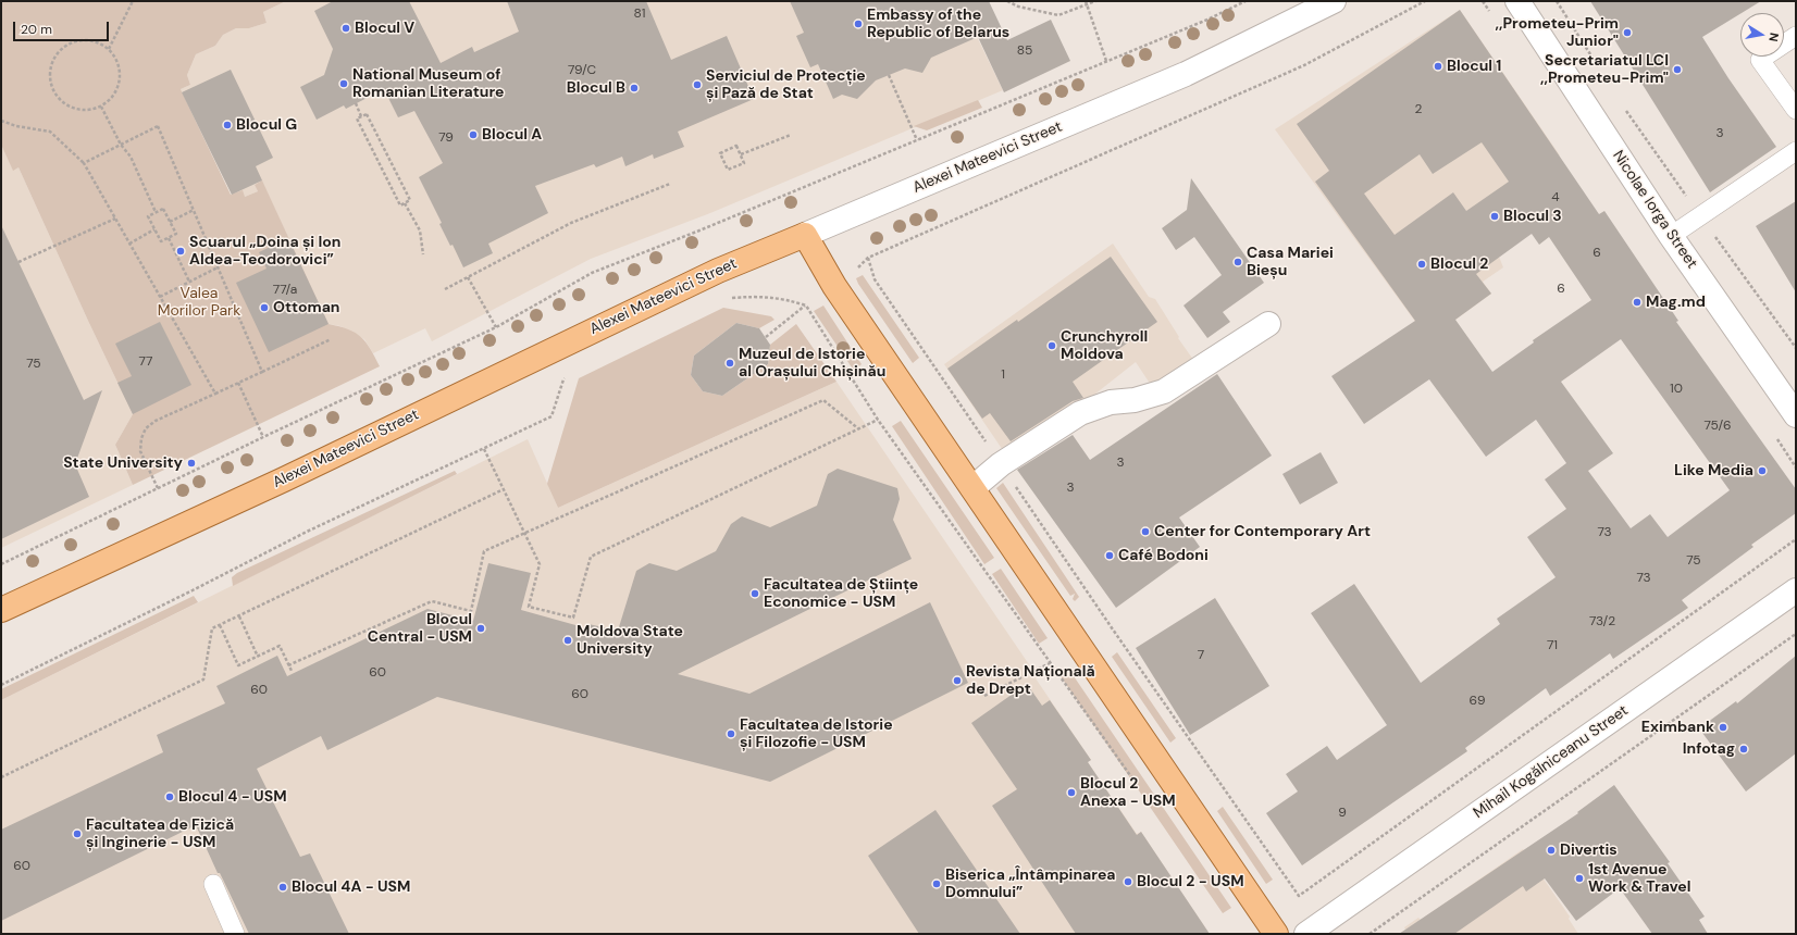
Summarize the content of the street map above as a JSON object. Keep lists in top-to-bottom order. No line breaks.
{"streets":{"main road":["Alexei Mateevici Street","Nicolae Iorga Street","Mihail Kogălniceanu Street"]},"parks":["Valea Morilor Park"],"places":["Embassy of the Republic of Belarus","Blocul V",",,Prometeu-Prim Junior\"","Blocul 1","Secretariatul LCI ,,Prometeu-Prim\"","National Museum of Romanian Literature","Serviciul de Protecție și Pază de Stat","Blocul B","Blocul G","Blocul A","Blocul 3","Scuarul „Doina și Ion Aldea-Teodorovici”","Casa Mariei Bieșu","Blocul 2","Mag.md","Ottoman","Crunchyroll Moldova","Muzeul de Istorie al Orașului Chișinău","State University","Like Media","Center for Contemporary Art","Café Bodoni","Facultatea de Științe Economice - USM","Blocul Central - USM","Moldova State University","Revista Națională de Drept","Eximbank","Facultatea de Istorie și Filozofie - USM","Infotag","Blocul 2 Anexa - USM","Blocul 4 - USM","Facultatea de Fizică și Inginerie - USM","Divertis","1st Avenue Work & Travel","Blocul 2 - USM","Biserica „Întâmpinarea Domnului”","Blocul 4A - USM"],"house_numbers":["81","85","79/C","2","3","79","4","6","6","77/a","77","75","1","10","75/6","3","3","73","75","73","73/2","71","7","60","60","60","69","9","60"],"scale_bar":"20 m","north":"right"}
